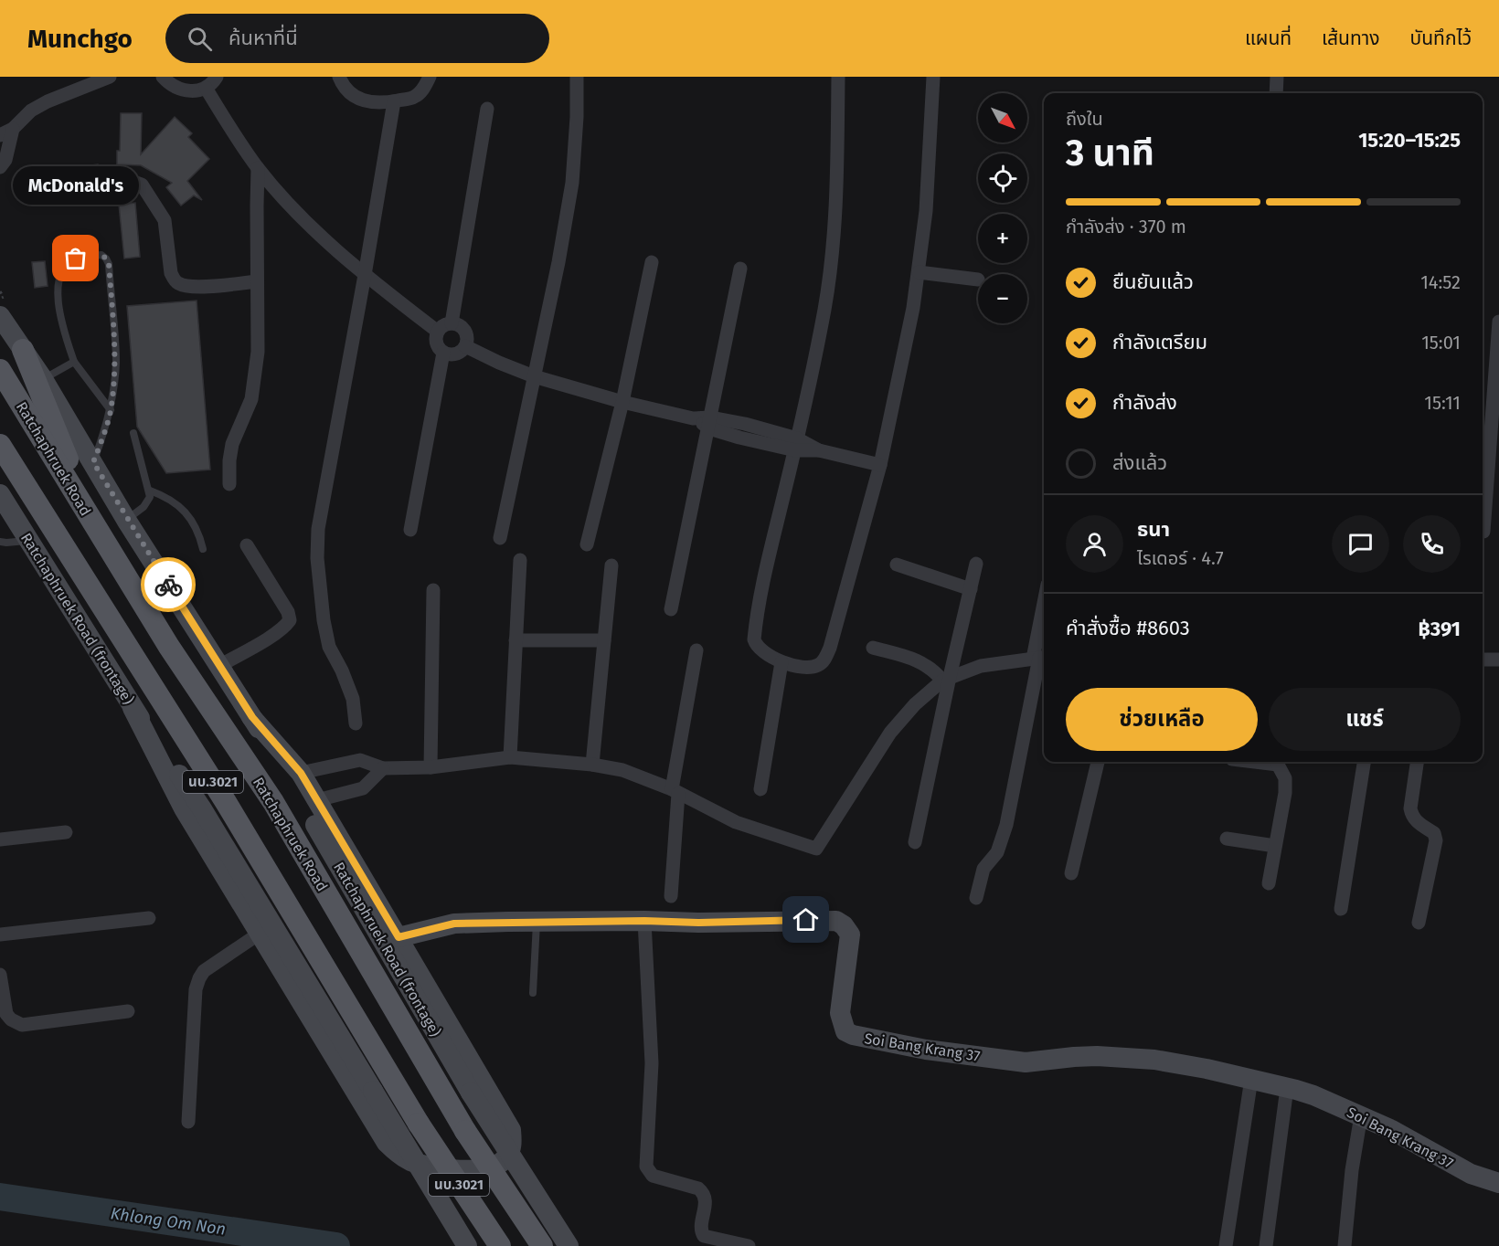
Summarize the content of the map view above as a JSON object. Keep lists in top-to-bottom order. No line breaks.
{"streets":{"main road":["Ratchaphruek Road","Ratchaphruek Road (frontage)","นบ.3021","Soi Bang Krang 37"]},"water":["Khlong Om Non"],"places":["McDonald's"],"north":"bottom right","page":{"header":"Munchgo","search":"ค้นหาที่นี่","nav":["แผนที่","เส้นทาง","บันทึกไว้"],"map_buttons":["+","−"],"heading":["3 นาที","ถึงใน","15:20–15:25"],"panel":["ธนา","ไรเดอร์ · 4.7","คำสั่งซื้อ #8603","฿391"],"bubble":"McDonald's","bar":"กำลังส่ง · 370 m","list":[["ยืนยันแล้ว","14:52"],["กำลังเตรียม","15:01"],["กำลังส่ง","15:11"],"ส่งแล้ว"],"buttons":["ช่วยเหลือ","แชร์"]}}
